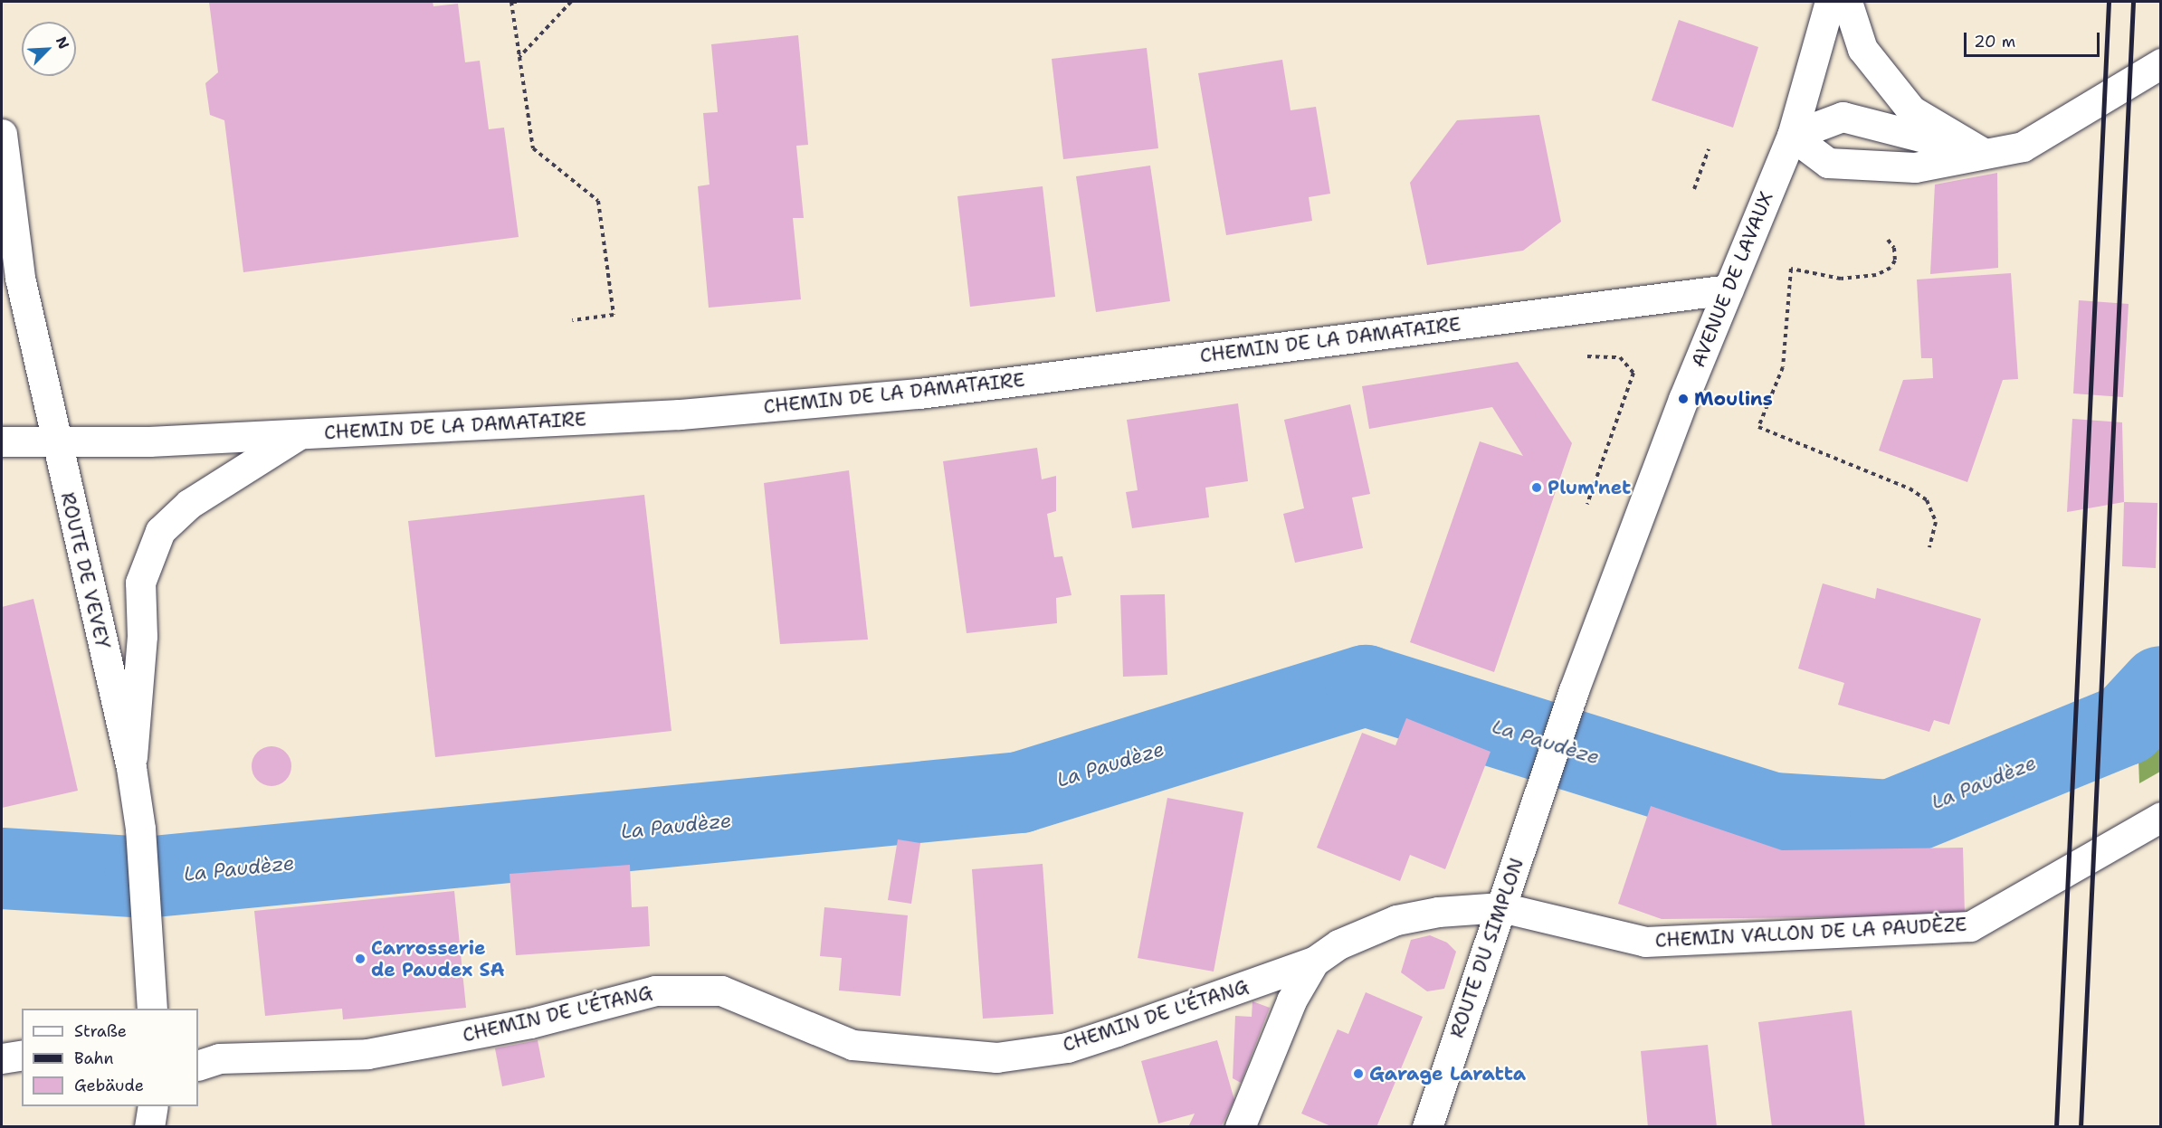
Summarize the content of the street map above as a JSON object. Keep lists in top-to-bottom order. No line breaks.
{"streets":{"street":["AVENUE DE LAVAUX","CHEMIN DE LA DAMATAIRE","ROUTE DE VEVEY","CHEMIN VALLON DE LA PAUDÈZE","ROUTE DU SIMPLON","CHEMIN DE L'ÉTANG"]},"crossings":[["AVENUE DE LAVAUX","CHEMIN DE LA DAMATAIRE"],["AVENUE DE LAVAUX","ROUTE DU SIMPLON"],["CHEMIN DE LA DAMATAIRE","ROUTE DE VEVEY"],["CHEMIN VALLON DE LA PAUDÈZE","ROUTE DU SIMPLON"],["CHEMIN VALLON DE LA PAUDÈZE","CHEMIN DE L'ÉTANG"],["ROUTE DU SIMPLON","CHEMIN DE L'ÉTANG"]],"water":["La Paudèze"],"places":["Moulins","Plum'net","Carrosserie de Paudex SA","Garage Laratta"],"legend":["Straße","Bahn","Gebäude"],"scale_bar":"20 m","north":"top right"}
